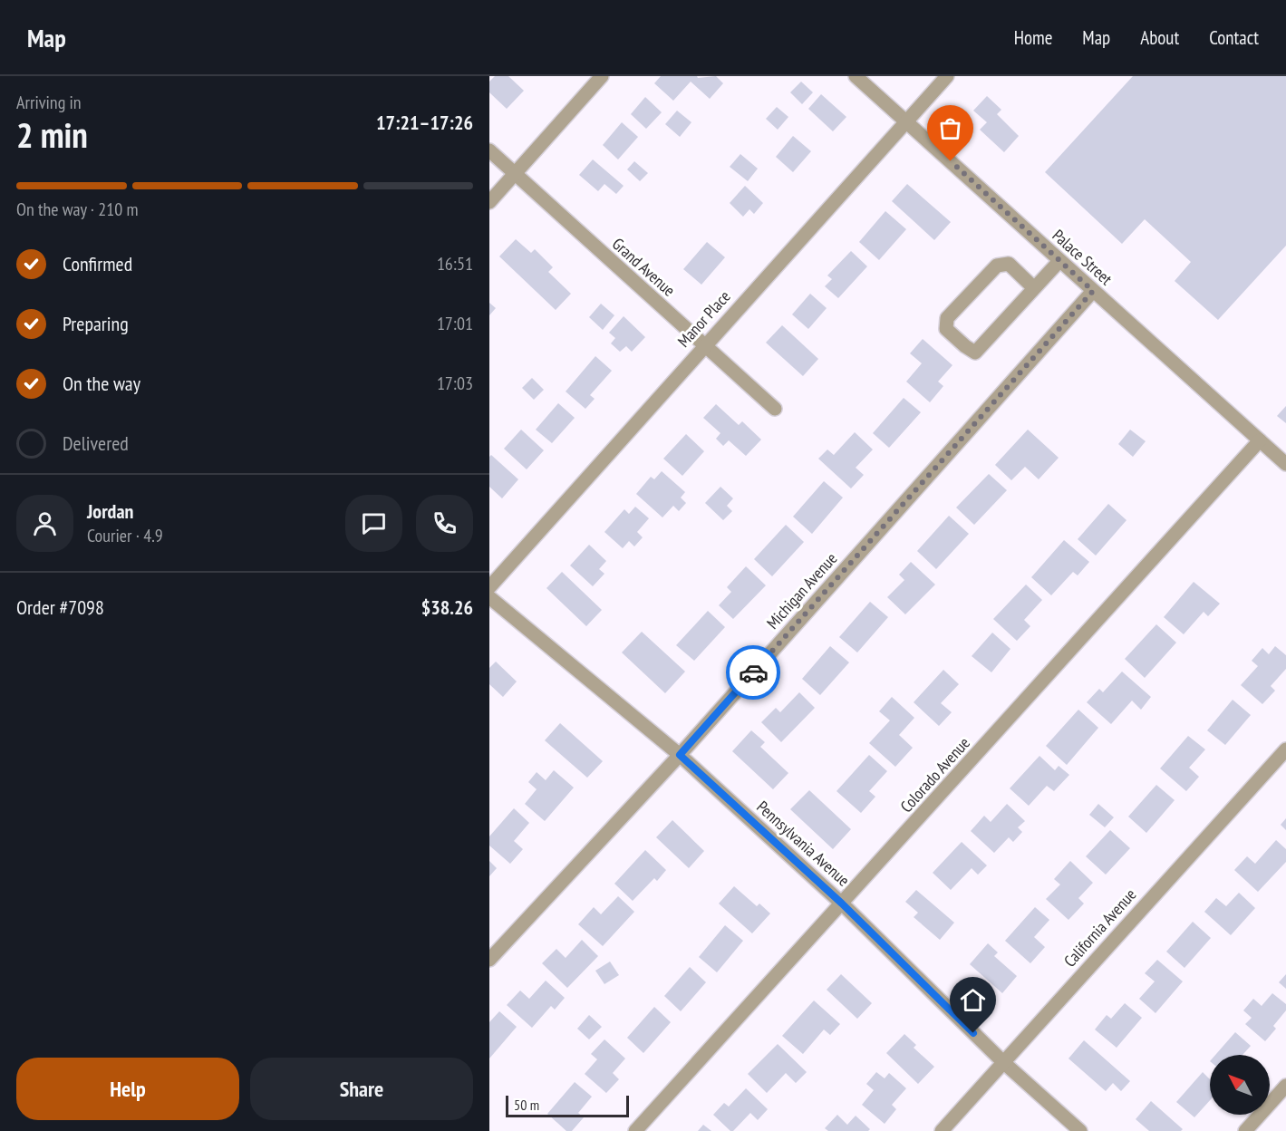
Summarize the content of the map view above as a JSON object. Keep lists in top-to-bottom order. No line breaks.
{"streets":{"street":["Palace Street","Grand Avenue","Manor Place","Michigan Avenue","Colorado Avenue","Pennsylvania Avenue","California Avenue"]},"crossings":[["Palace Street","Manor Place"],["Palace Street","Michigan Avenue"],["Palace Street","Colorado Avenue"],["Grand Avenue","Manor Place"],["Michigan Avenue","Pennsylvania Avenue"],["Colorado Avenue","Pennsylvania Avenue"],["Pennsylvania Avenue","California Avenue"]],"scale_bar":"50 m","north":"top left","page":{"header":"Map","nav":["Home","Map","About","Contact"],"heading":["2 min","Arriving in","17:21–17:26"],"panel":["Jordan","Courier · 4.9","Order #7098","$38.26"],"bar":"On the way · 210 m","list":[["Confirmed","16:51"],["Preparing","17:01"],["On the way","17:03"],"Delivered"],"buttons":["Help","Share"],"scale":"50 m"}}
